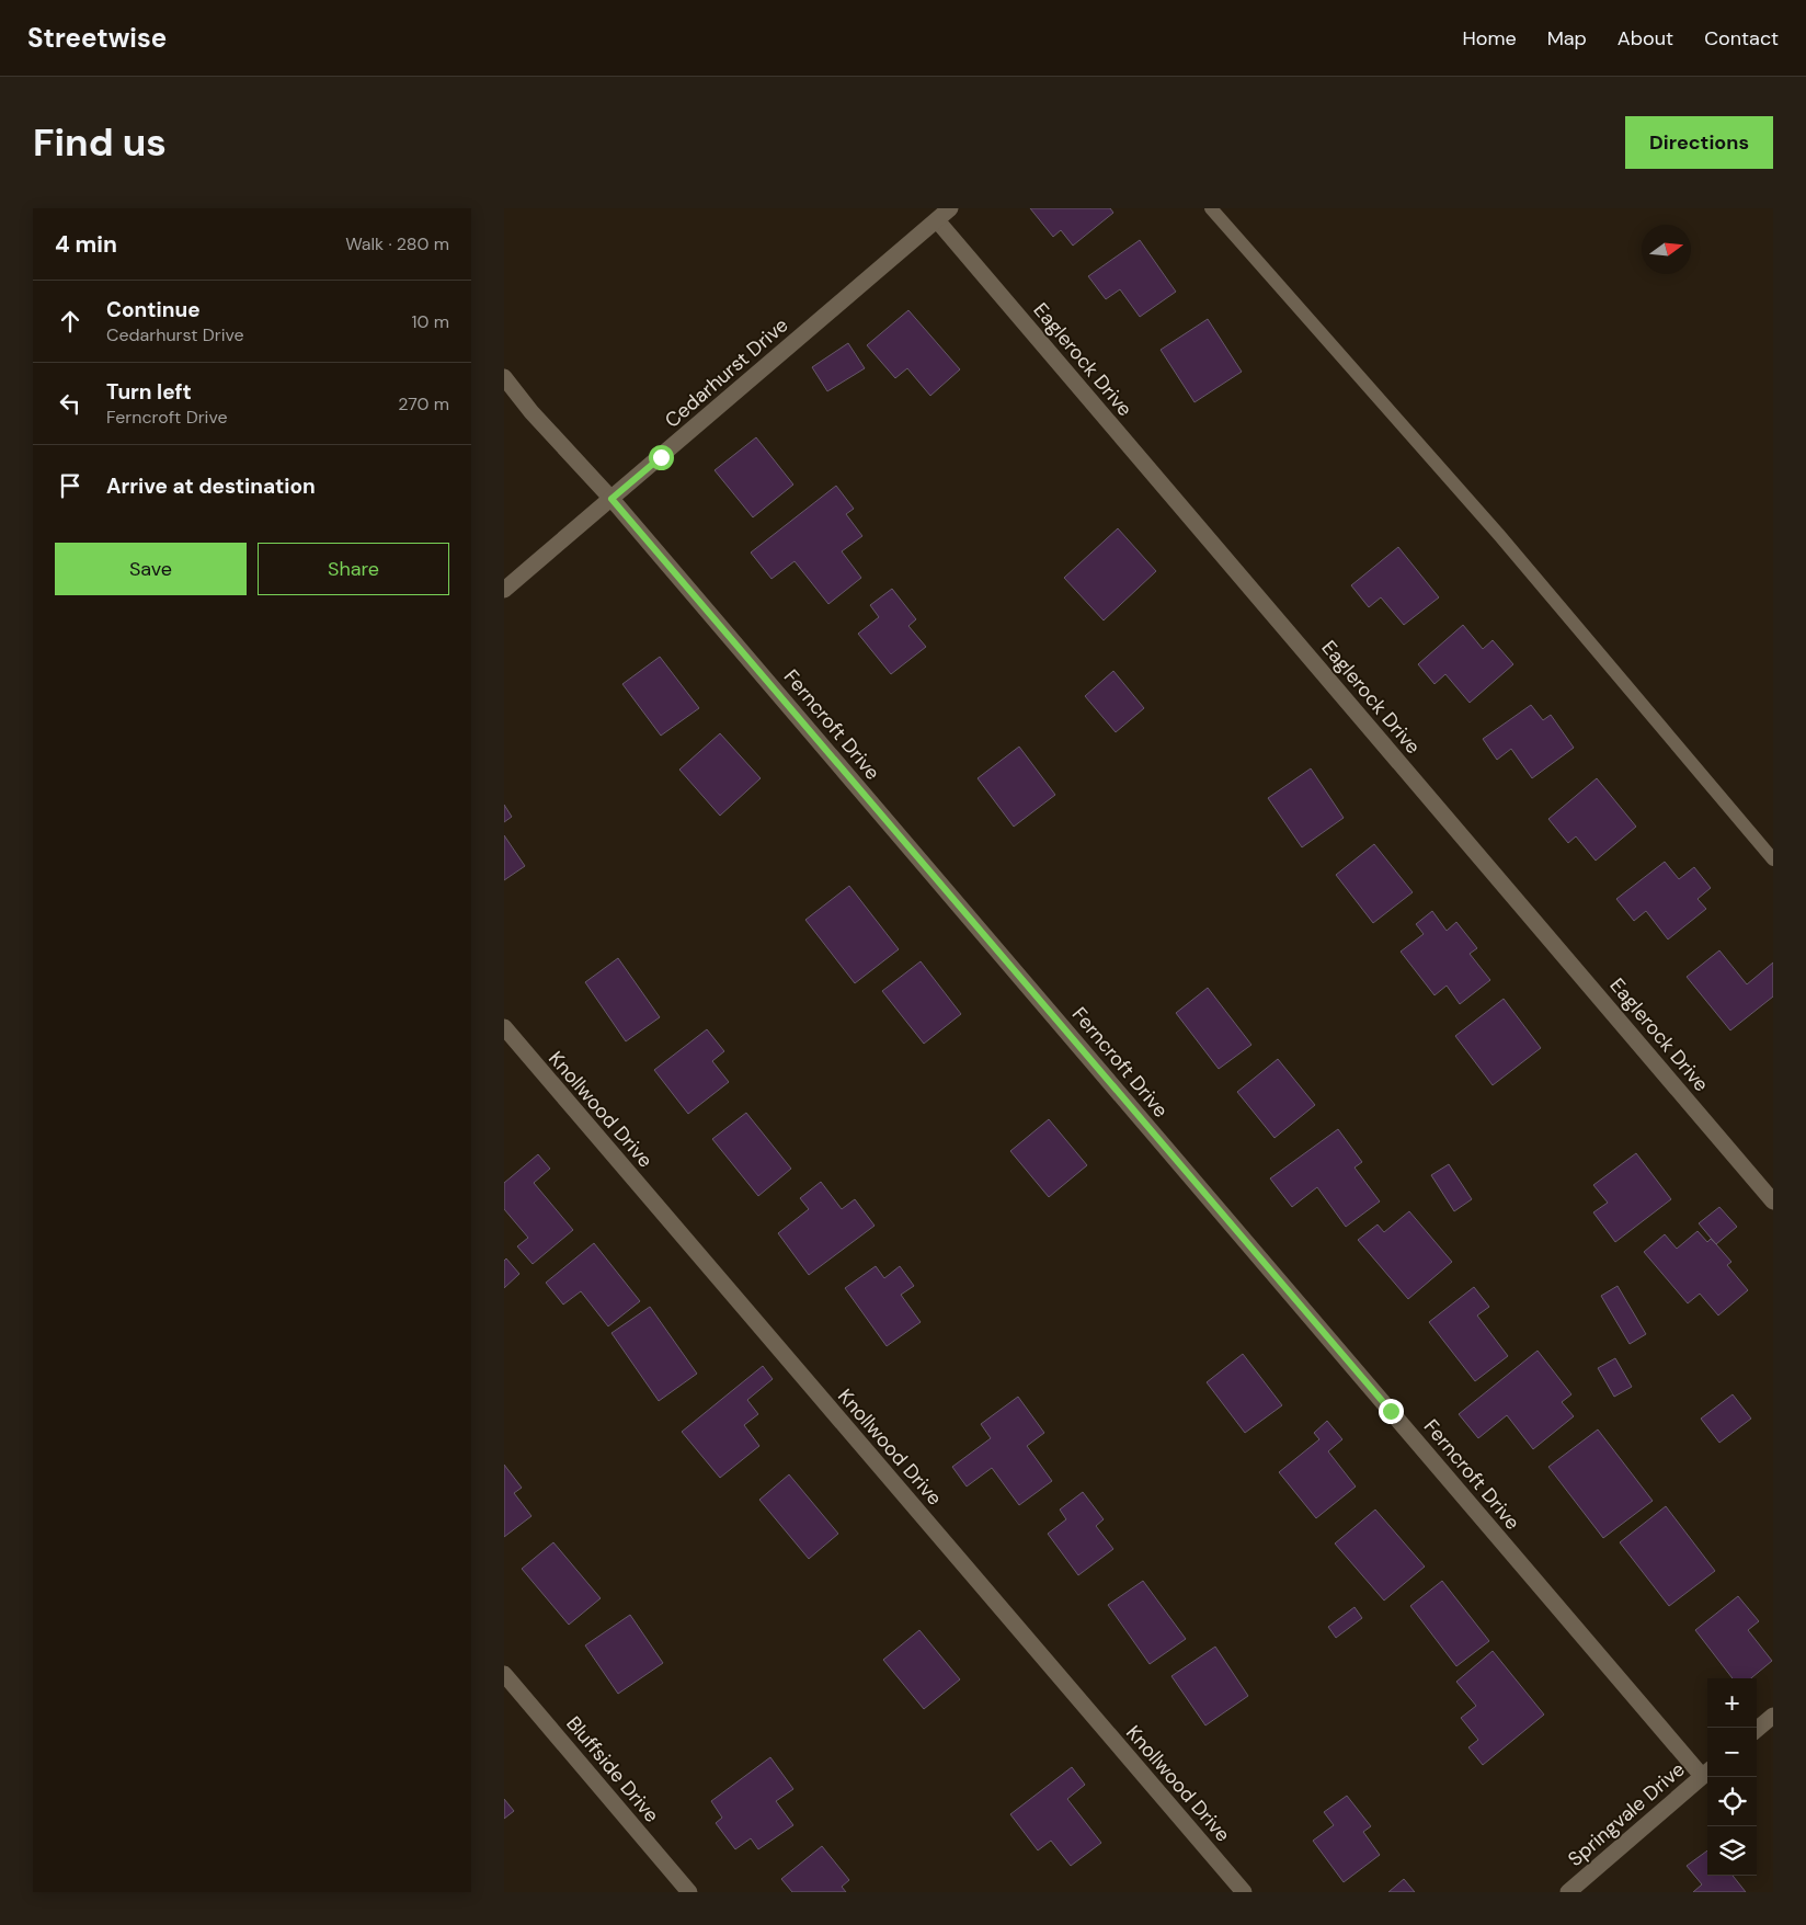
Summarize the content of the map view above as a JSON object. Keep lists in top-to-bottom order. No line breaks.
{"streets":{"street":["Eaglerock Drive","Cedarhurst Drive","Ferncroft Drive","Knollwood Drive","Bluffside Drive","Springvale Drive"]},"crossings":[["Eaglerock Drive","Cedarhurst Drive"],["Cedarhurst Drive","Ferncroft Drive"],["Ferncroft Drive","Springvale Drive"]],"north":"right","page":{"header":"Streetwise","nav":["Home","Map","About","Contact"],"buttons":["Directions",["Save","Share"]],"title":"Find us","heading":["4 min","Walk · 280 m"],"list":[["Continue","Cedarhurst Drive","10 m"],["Turn left","Ferncroft Drive","270 m"],"Arrive at destination"],"map_buttons":["+","−"]}}
